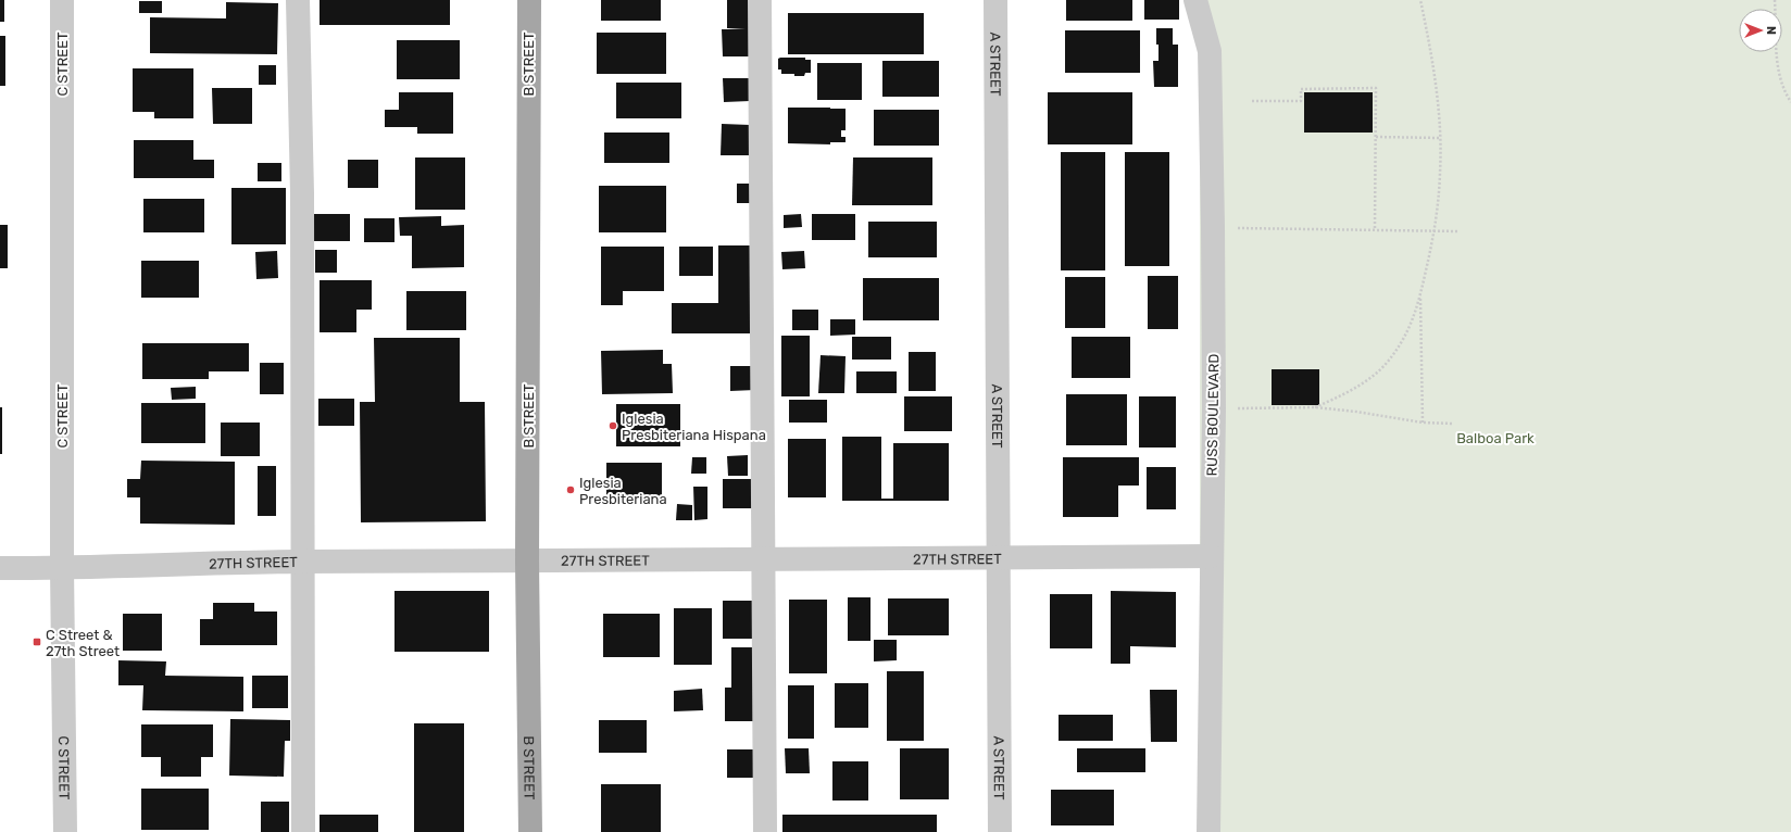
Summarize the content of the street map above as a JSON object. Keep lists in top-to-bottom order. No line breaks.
{"streets":{"main road":["B STREET"],"street":["C STREET","A STREET","RUSS BOULEVARD","27TH STREET"]},"crossings":[["C STREET","27TH STREET"],["B STREET","27TH STREET"],["A STREET","27TH STREET"],["RUSS BOULEVARD","27TH STREET"]],"parks":["Balboa Park"],"places":{"other":["Iglesia Presbiteriana Hispana","Iglesia Presbiteriana"],"transit":["C Street & 27th Street"]},"north":"right"}
